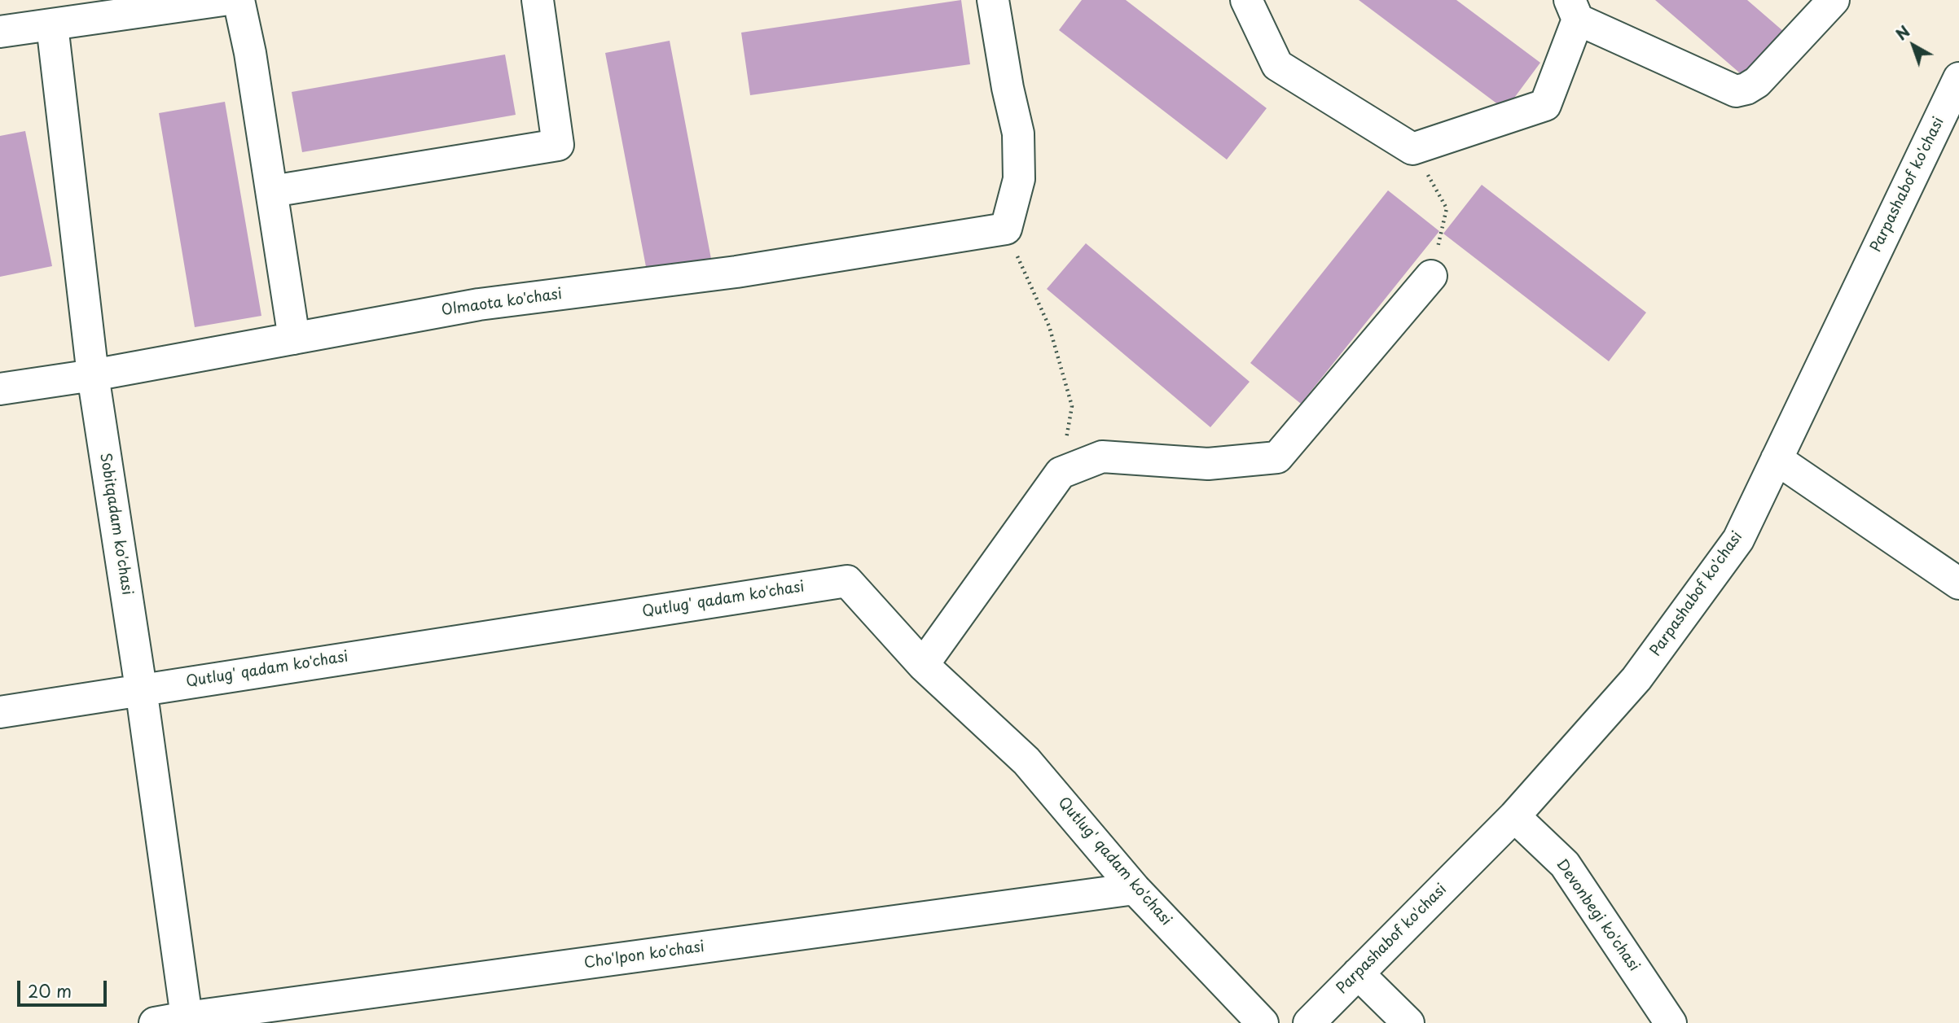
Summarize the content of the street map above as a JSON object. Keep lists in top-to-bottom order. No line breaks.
{"streets":{"street":["Parpashabof ko'chasi","Olmaota ko'chasi","Sobitqadam ko'chasi","Qutlug' qadam ko'chasi","Devonbegi ko'chasi","Cho'lpon ko'chasi"]},"crossings":[["Parpashabof ko'chasi","Devonbegi ko'chasi"],["Olmaota ko'chasi","Sobitqadam ko'chasi"],["Sobitqadam ko'chasi","Qutlug' qadam ko'chasi"],["Sobitqadam ko'chasi","Cho'lpon ko'chasi"],["Qutlug' qadam ko'chasi","Cho'lpon ko'chasi"]],"scale_bar":"20 m","north":"top left"}
